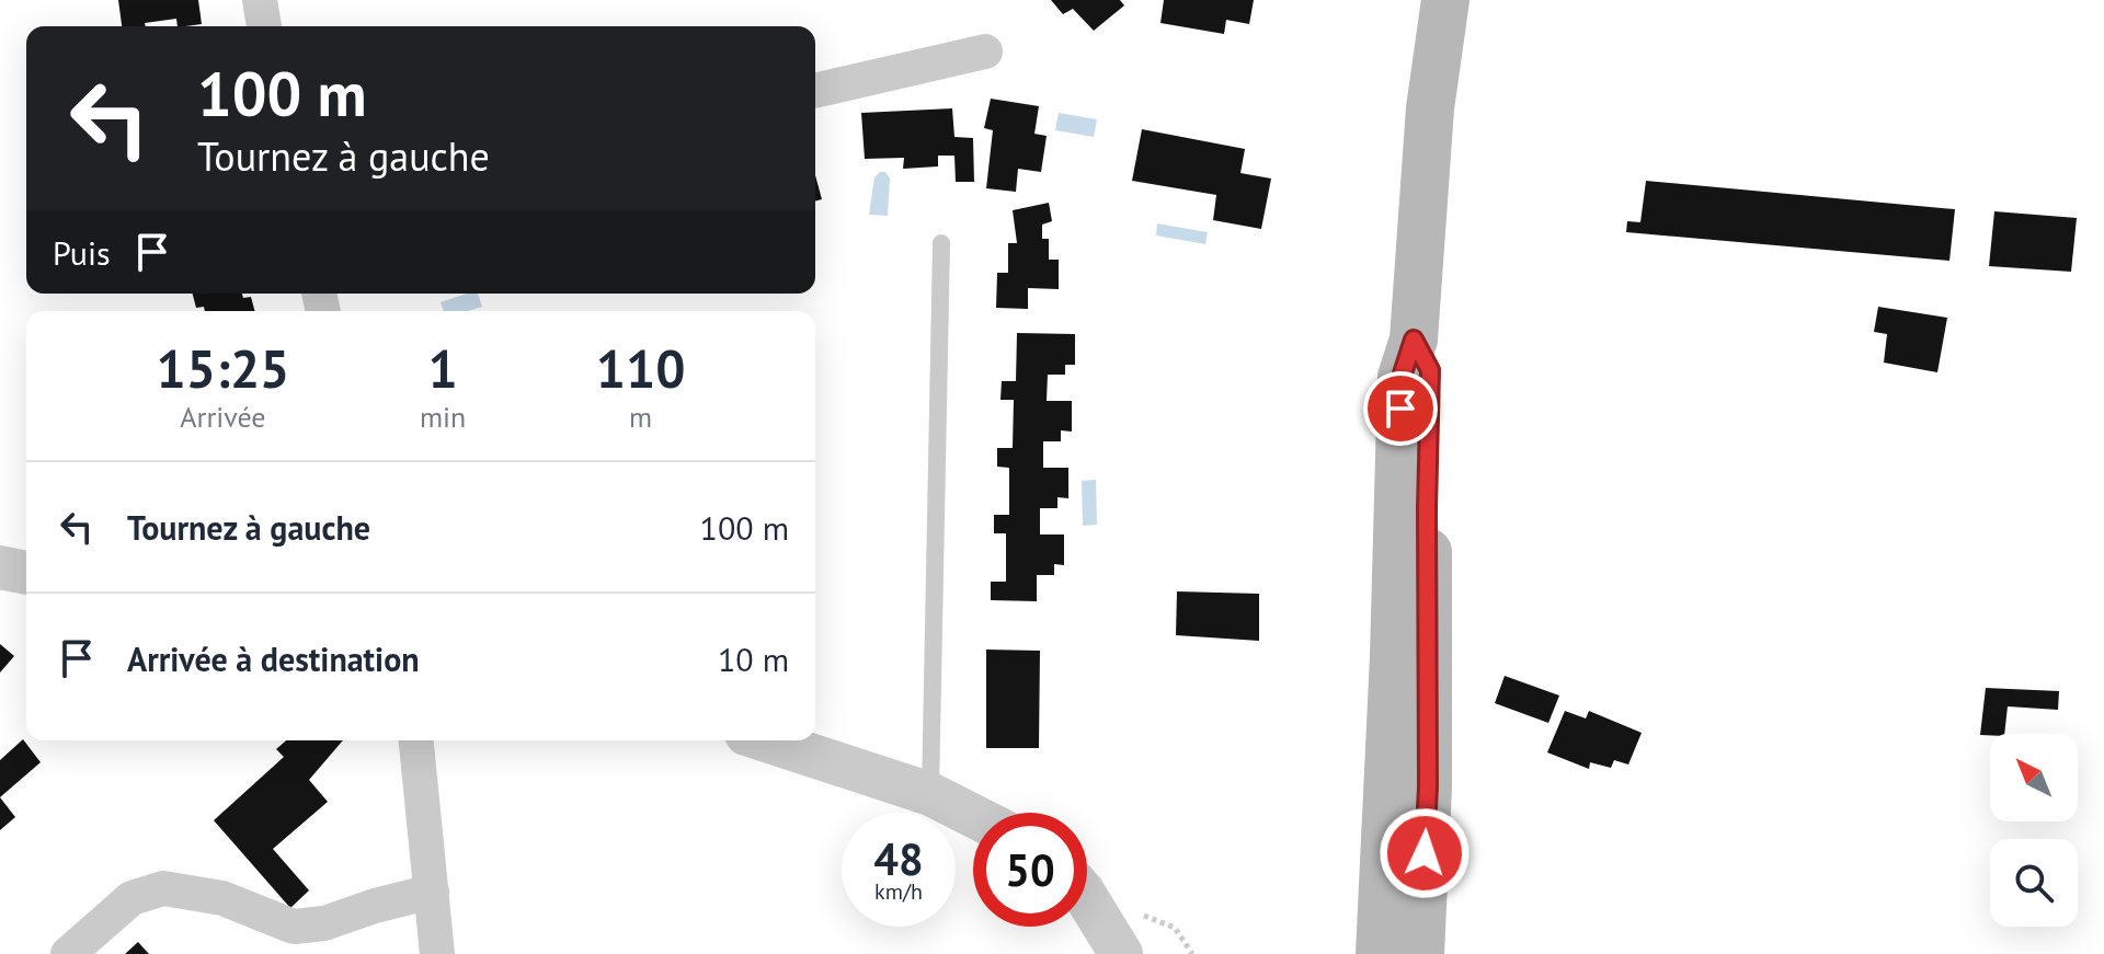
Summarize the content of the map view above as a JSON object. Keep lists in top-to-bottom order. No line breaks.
{"north":"top left","page":{"turn":["100 m","Tournez à gauche"],"then":"Puis","eta":["15:25","Arrivée","1","min","110","m"],"list":[{"name":"Tournez à gauche","value":"100 m"},{"name":"Arrivée à destination","value":"10 m"}],"speed":"48 km/h","limit":"50"}}
